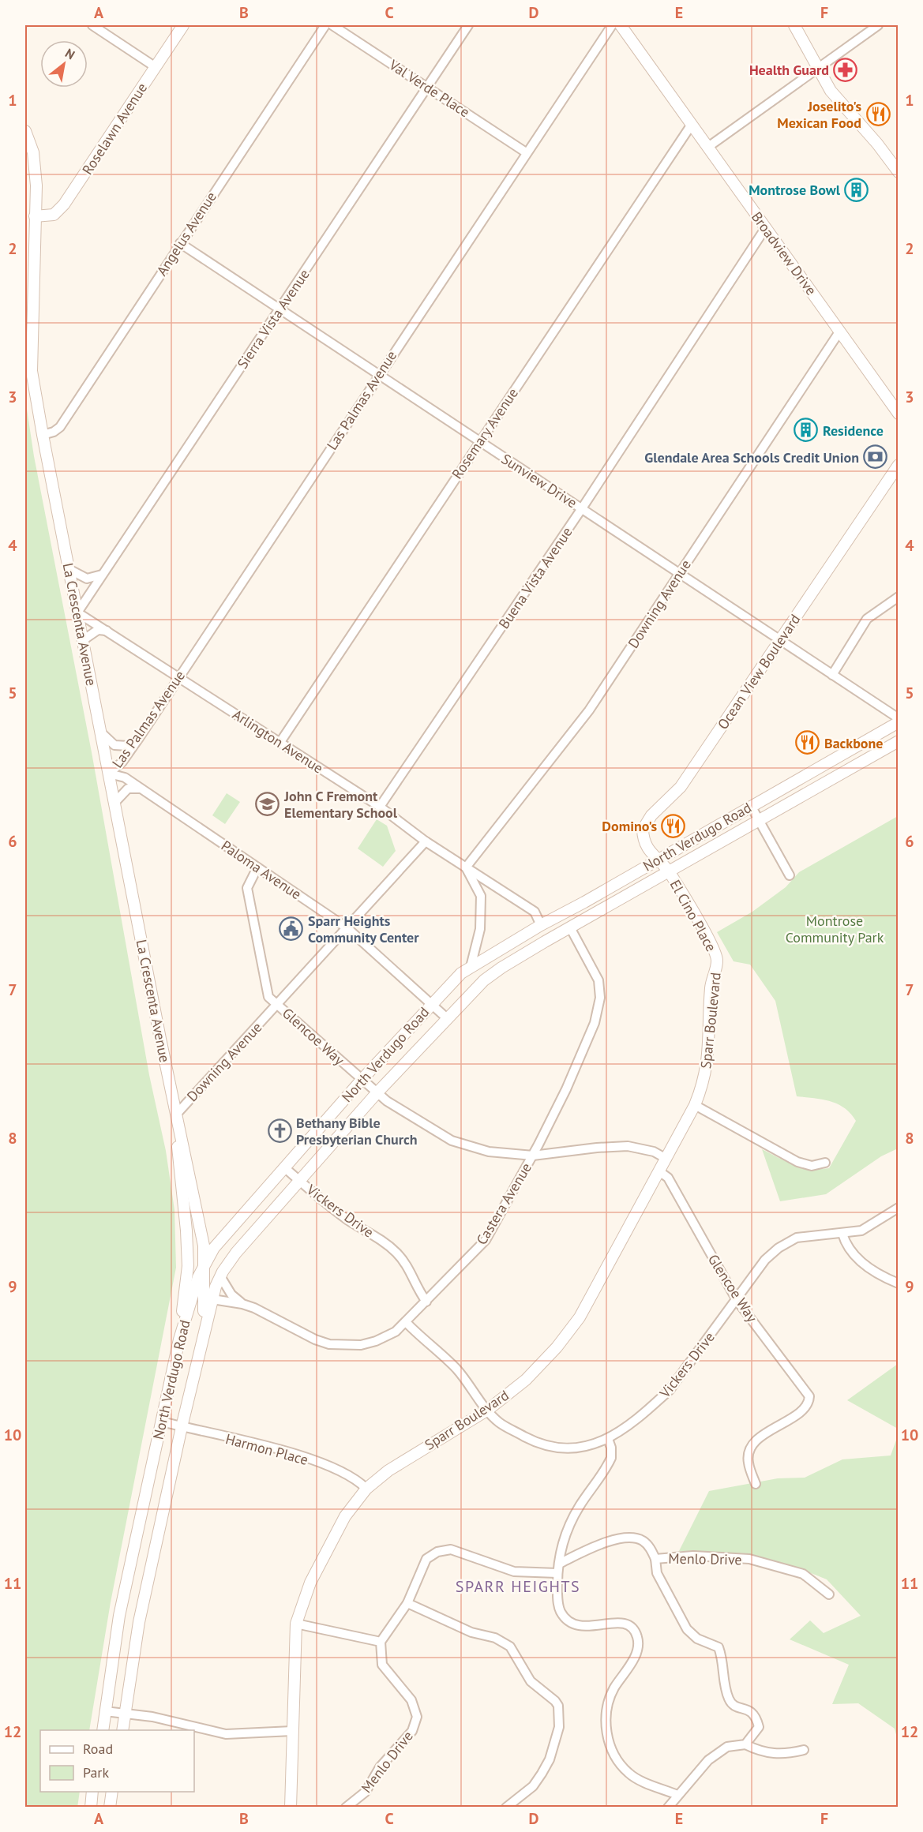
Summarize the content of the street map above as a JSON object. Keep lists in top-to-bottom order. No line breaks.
{"streets":{"main road":["Roselawn Avenue","Broadview Drive","La Crescenta Avenue","Ocean View Boulevard","North Verdugo Road","El Cino Place","Sparr Boulevard"],"street":["Val Verde Place","Angelus Avenue","Sierra Vista Avenue","Las Palmas Avenue","Rosemary Avenue","Sunview Drive","Buena Vista Avenue","Downing Avenue","Arlington Avenue","Paloma Avenue","Glencoe Way","Castera Avenue","Vickers Drive","Harmon Place","Menlo Drive"]},"crossings":[["Val Verde Place","Sierra Vista Avenue"],["Val Verde Place","Las Palmas Avenue"],["Roselawn Avenue","La Crescenta Avenue"],["Angelus Avenue","Sunview Drive"],["Angelus Avenue","La Crescenta Avenue"],["Broadview Drive","Rosemary Avenue"],["Broadview Drive","Buena Vista Avenue"],["Broadview Drive","Downing Avenue"],["Sierra Vista Avenue","Sunview Drive"],["Sierra Vista Avenue","La Crescenta Avenue"],["Sierra Vista Avenue","Arlington Avenue"],["Las Palmas Avenue","Sunview Drive"],["Las Palmas Avenue","La Crescenta Avenue"],["Las Palmas Avenue","Arlington Avenue"],["Las Palmas Avenue","Paloma Avenue"],["Rosemary Avenue","Sunview Drive"],["Rosemary Avenue","Arlington Avenue"],["Sunview Drive","Buena Vista Avenue"],["Sunview Drive","Downing Avenue"],["Sunview Drive","Ocean View Boulevard"],["Buena Vista Avenue","Arlington Avenue"],["Downing Avenue","La Crescenta Avenue"],["Downing Avenue","Arlington Avenue"],["Downing Avenue","Paloma Avenue"],["Downing Avenue","Glencoe Way"],["La Crescenta Avenue","Arlington Avenue"],["La Crescenta Avenue","North Verdugo Road"],["La Crescenta Avenue","Paloma Avenue"],["Ocean View Boulevard","North Verdugo Road"],["Ocean View Boulevard","El Cino Place"],["Arlington Avenue","North Verdugo Road"],["North Verdugo Road","Paloma Avenue"],["North Verdugo Road","El Cino Place"],["North Verdugo Road","Glencoe Way"],["North Verdugo Road","Castera Avenue"],["North Verdugo Road","Vickers Drive"],["North Verdugo Road","Harmon Place"],["Paloma Avenue","Glencoe Way"],["El Cino Place","Sparr Boulevard"],["Sparr Boulevard","Glencoe Way"],["Sparr Boulevard","Vickers Drive"],["Sparr Boulevard","Harmon Place"],["Glencoe Way","Castera Avenue"],["Glencoe Way","Vickers Drive"],["Castera Avenue","Vickers Drive"]],"districts":["SPARR HEIGHTS"],"parks":["Montrose Community Park"],"places":{"pharmacy":["Health Guard"],"restaurant":["Joselito's Mexican Food","Backbone","Domino's"],"building":["Montrose Bowl","Residence"],"bank":["Glendale Area Schools Credit Union"],"school or university":["John C Fremont Elementary School"],"public building":["Sparr Heights Community Center"],"church":["Bethany Bible Presbyterian Church"]},"legend":["Road","Park"],"north":"top right","grid":{"columns":["A","B","C","D","E","F"],"rows":["1","2","3","4","5","6","7","8","9","10","11","12"]}}
